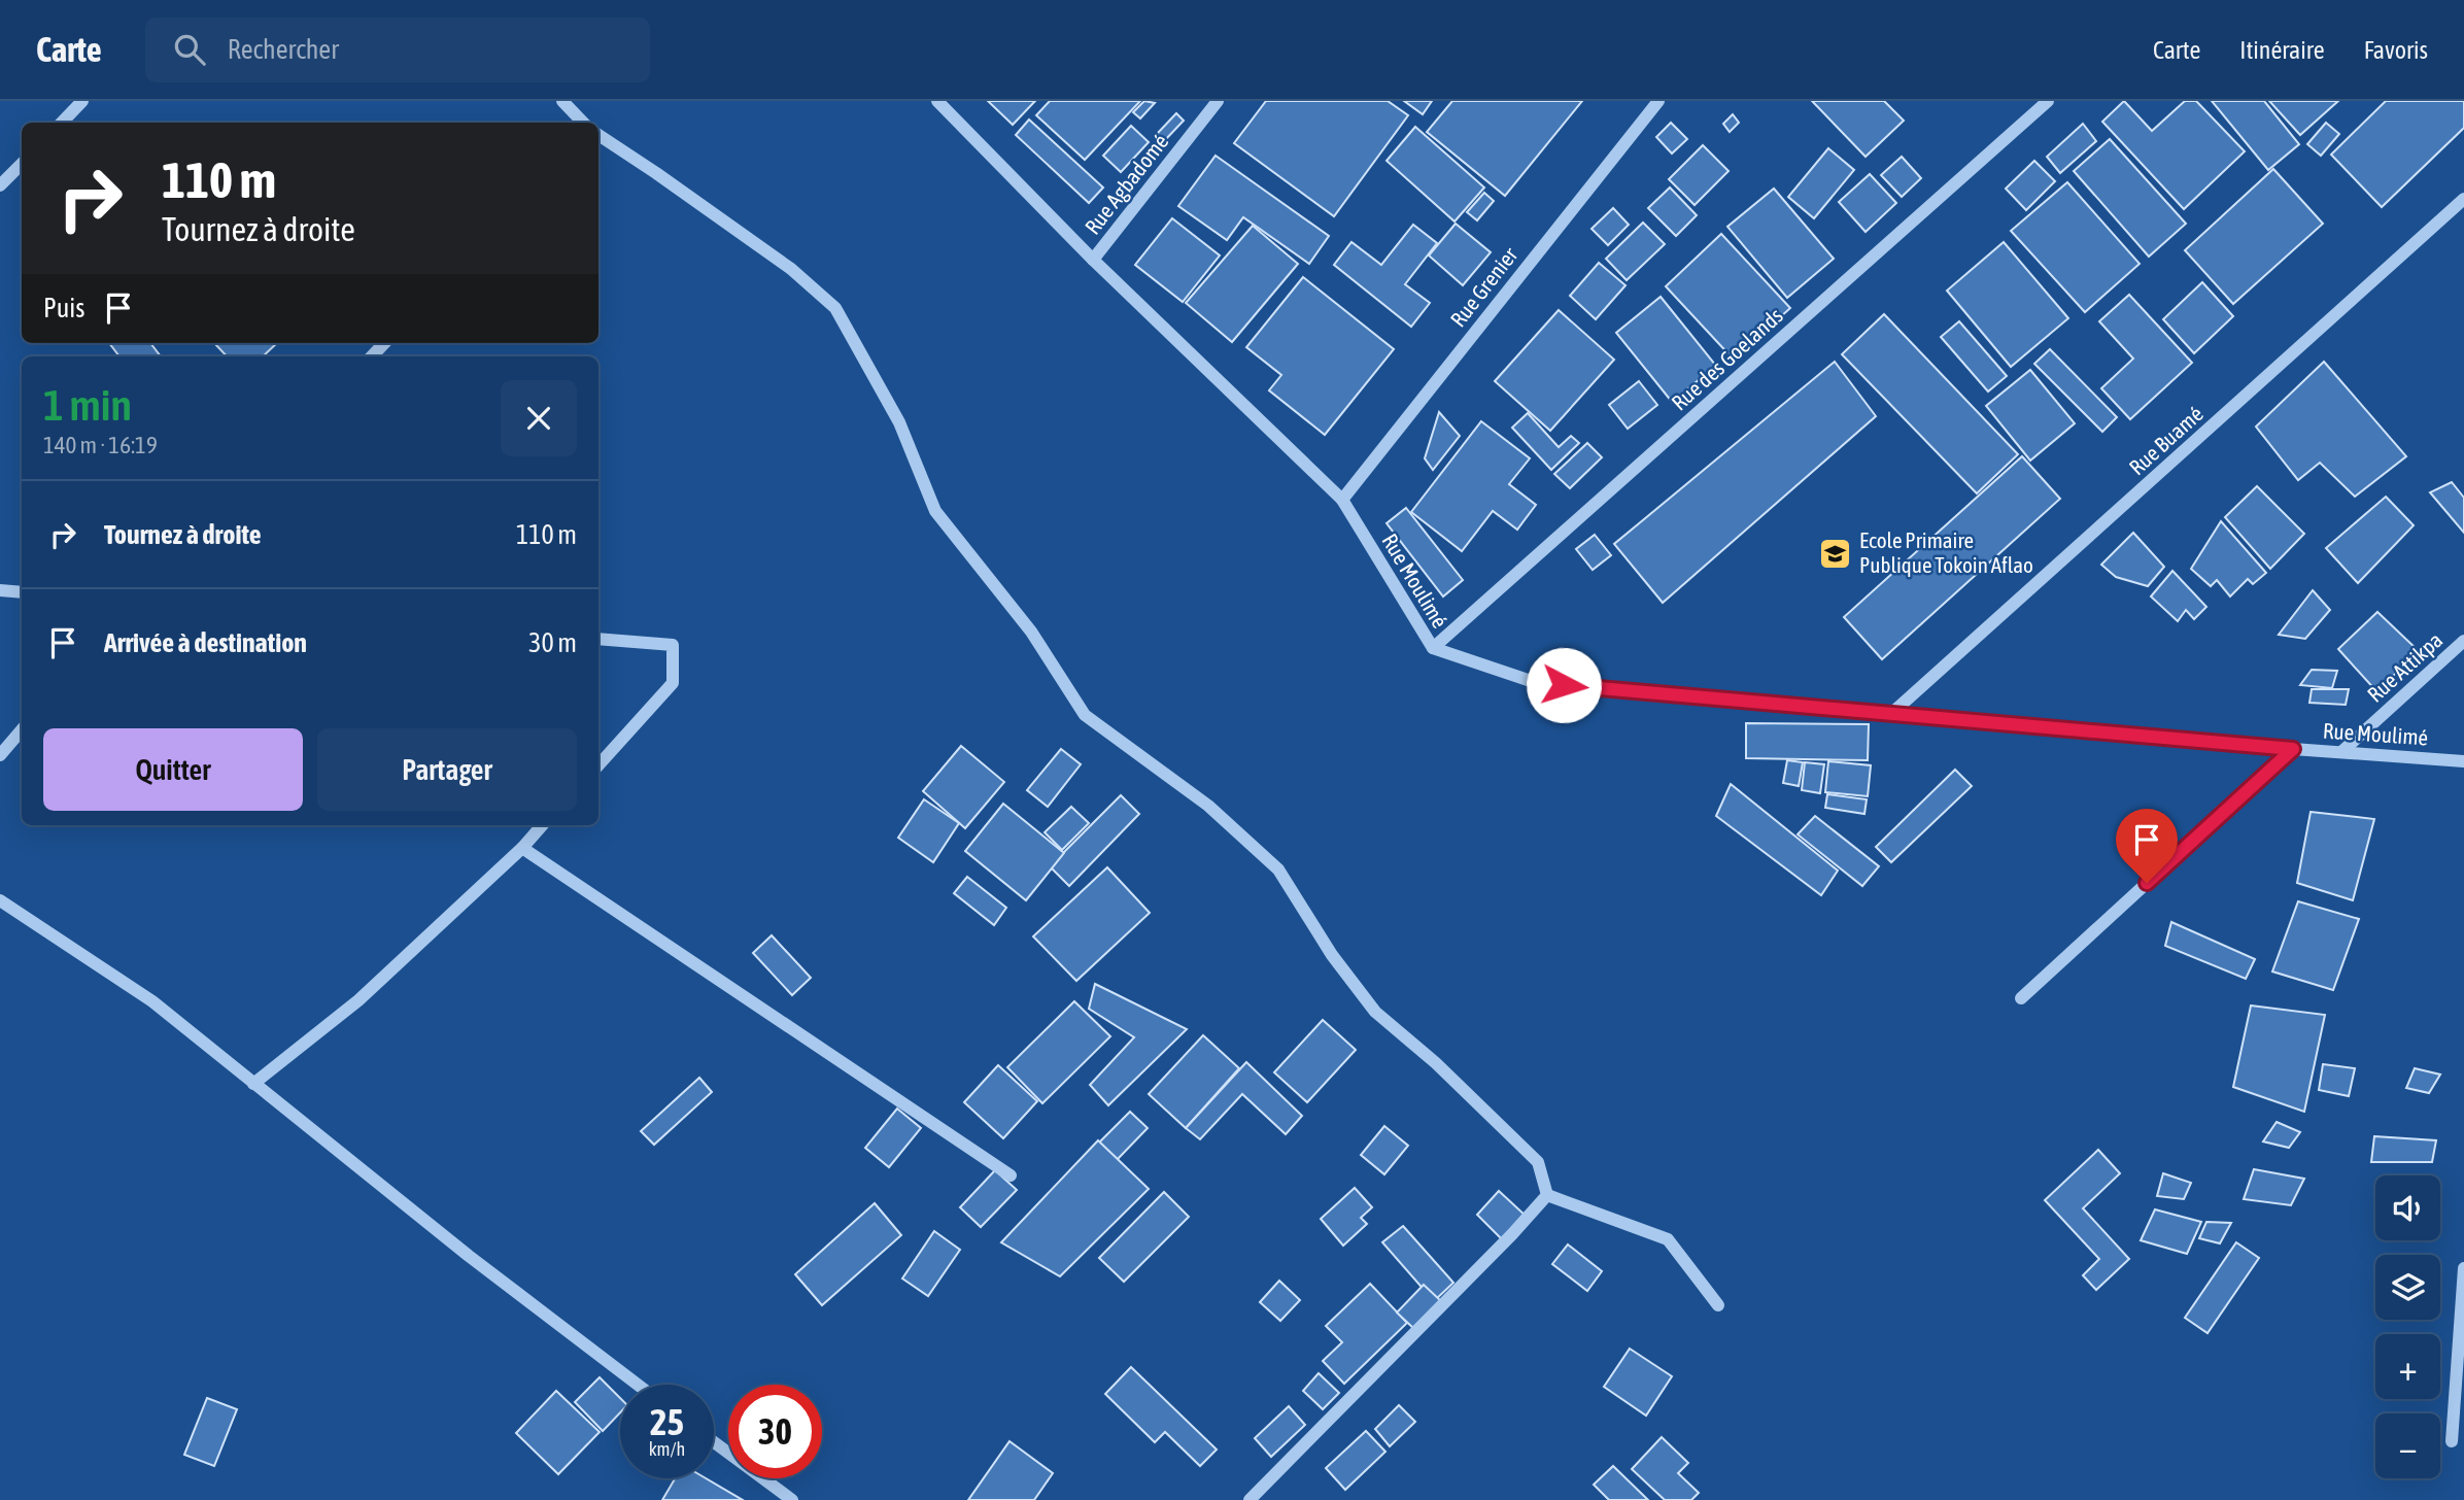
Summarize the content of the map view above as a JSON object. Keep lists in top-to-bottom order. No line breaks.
{"streets":{"street":["Rue Agbadomé","Rue Grenier","Rue des Goelands","Rue Buamé","Rue Moulimé","Rue Attikpa"]},"crossings":[["Rue Agbadomé","Rue Moulimé"],["Rue Grenier","Rue Moulimé"],["Rue des Goelands","Rue Moulimé"],["Rue Buamé","Rue Moulimé"],["Rue Moulimé","Rue Attikpa"]],"places":{"school or university":["Ecole Primaire Publique Tokoin Aflao"]},"page":{"header":"Carte","search":"Rechercher","nav":["Carte","Itinéraire","Favoris"],"turn":["110 m","Tournez à droite"],"then":"Puis","heading":["1 min","140 m · 16:19"],"list":[{"name":"Tournez à droite","value":"110 m"},{"name":"Arrivée à destination","value":"30 m"}],"buttons":["Quitter","Partager"],"map_buttons":["+","−"],"speed":"25 km/h","limit":"30"}}
